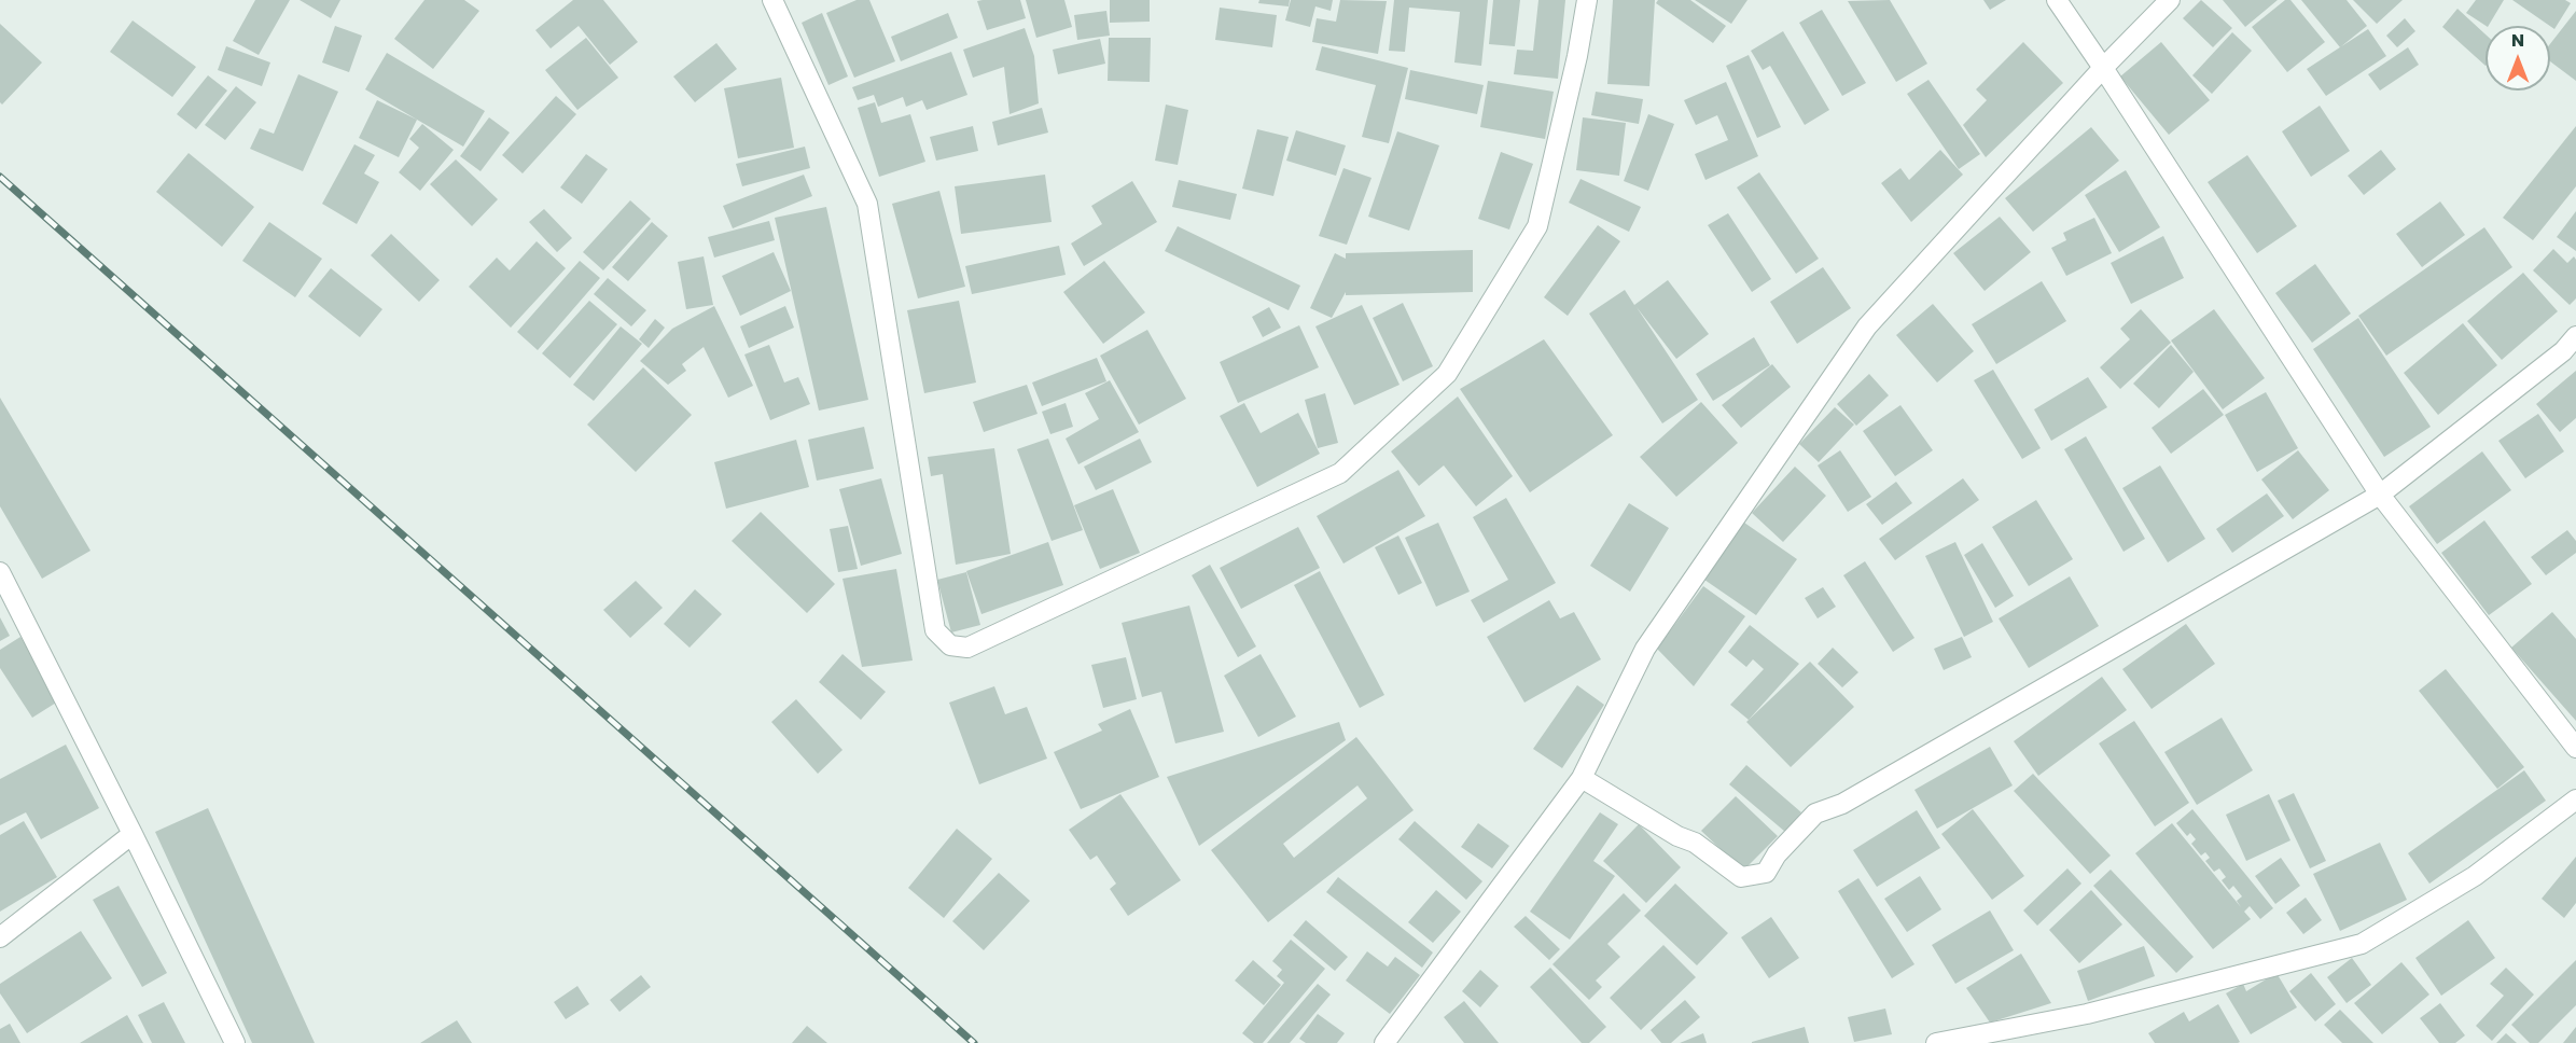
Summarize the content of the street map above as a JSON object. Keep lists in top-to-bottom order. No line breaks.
{"north":"top"}
